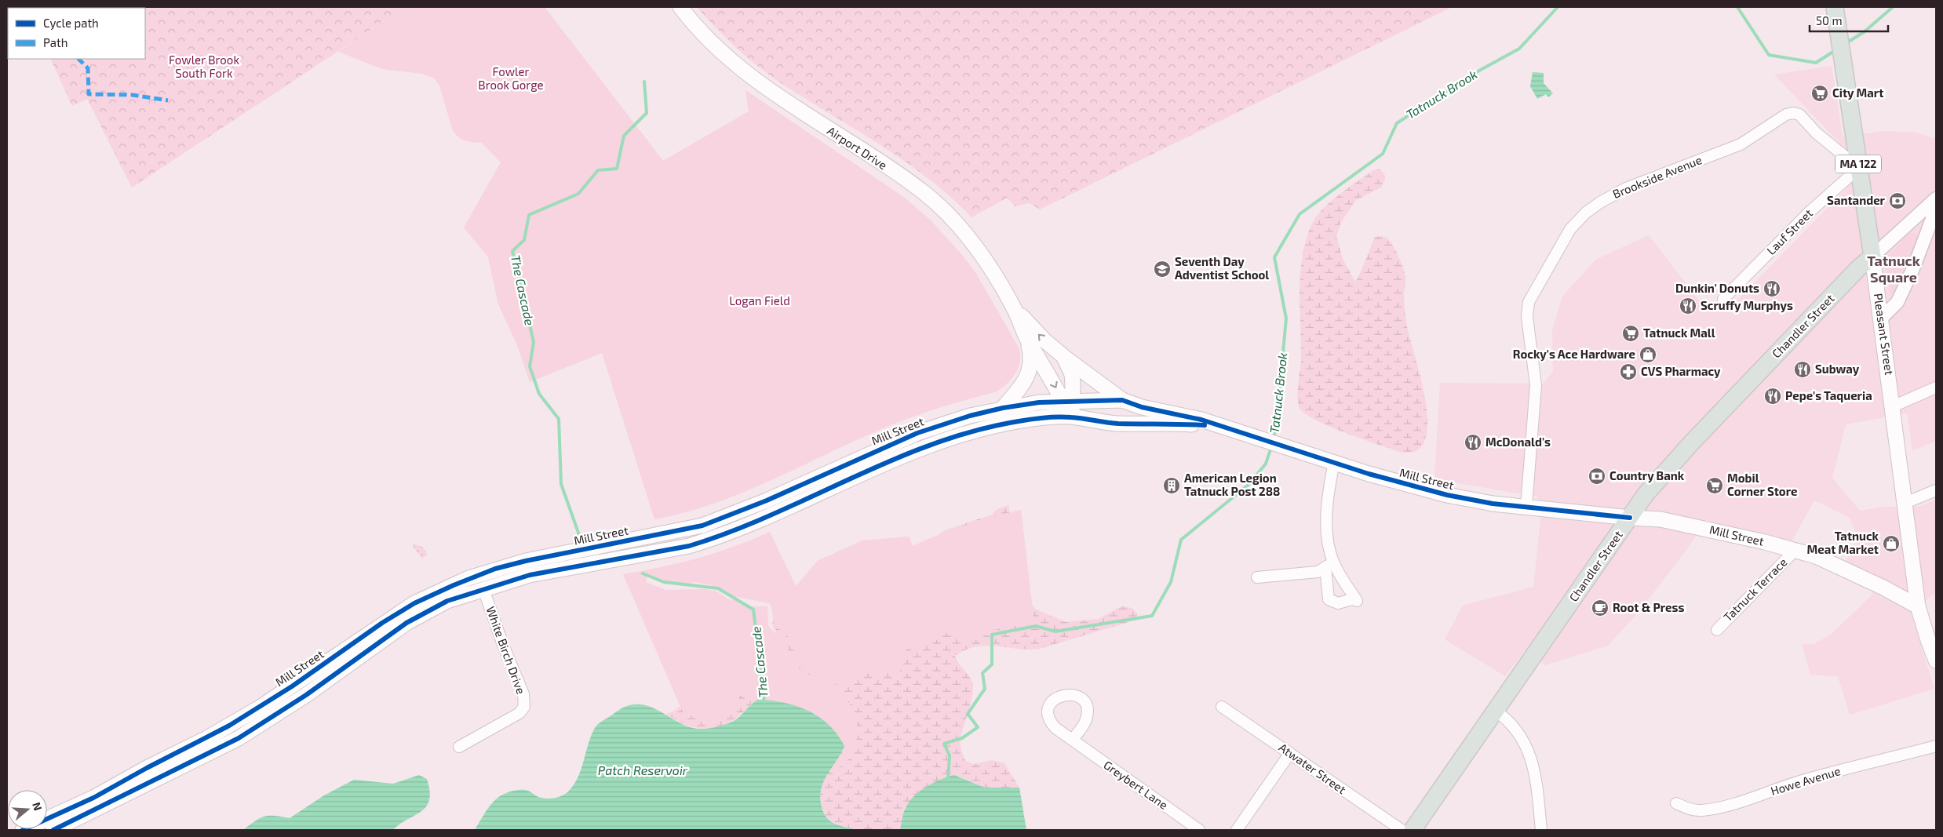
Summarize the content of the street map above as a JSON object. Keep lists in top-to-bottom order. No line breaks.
{"streets":{"main road":["Airport Drive","MA 122","Chandler Street","Pleasant Street","Mill Street"],"street":["Brookside Avenue","Lauf Street","Tatnuck Terrace","White Birch Drive","Atwater Street","Howe Avenue","Greybert Lane"]},"crossings":[["Airport Drive","Mill Street"],["Brookside Avenue","Lauf Street"],["Brookside Avenue","Pleasant Street"],["Brookside Avenue","Mill Street"],["Lauf Street","Pleasant Street"],["Chandler Street","Pleasant Street"],["Chandler Street","Mill Street"],["Pleasant Street","Mill Street"],["Mill Street","Tatnuck Terrace"],["Mill Street","White Birch Drive"]],"districts":["Tatnuck Square"],"water":["Tatnuck Brook","The Cascade","Patch Reservoir"],"parks":["Fowler Brook South Fork","Fowler Brook Gorge","Logan Field"],"places":{"supermarket":["City Mart","Tatnuck Mall","Mobil Corner Store"],"bank":["Santander","Country Bank"],"school or university":["Seventh Day Adventist School"],"restaurant":["Dunkin' Donuts","Scruffy Murphys","Subway","Pepe's Taqueria","McDonald's"],"shop":["Rocky's Ace Hardware","Tatnuck Meat Market"],"pharmacy":["CVS Pharmacy"],"building":["American Legion Tatnuck Post 288"],"cafe":["Root & Press"]},"legend":["Cycle path","Path"],"scale_bar":"50 m","north":"right"}
